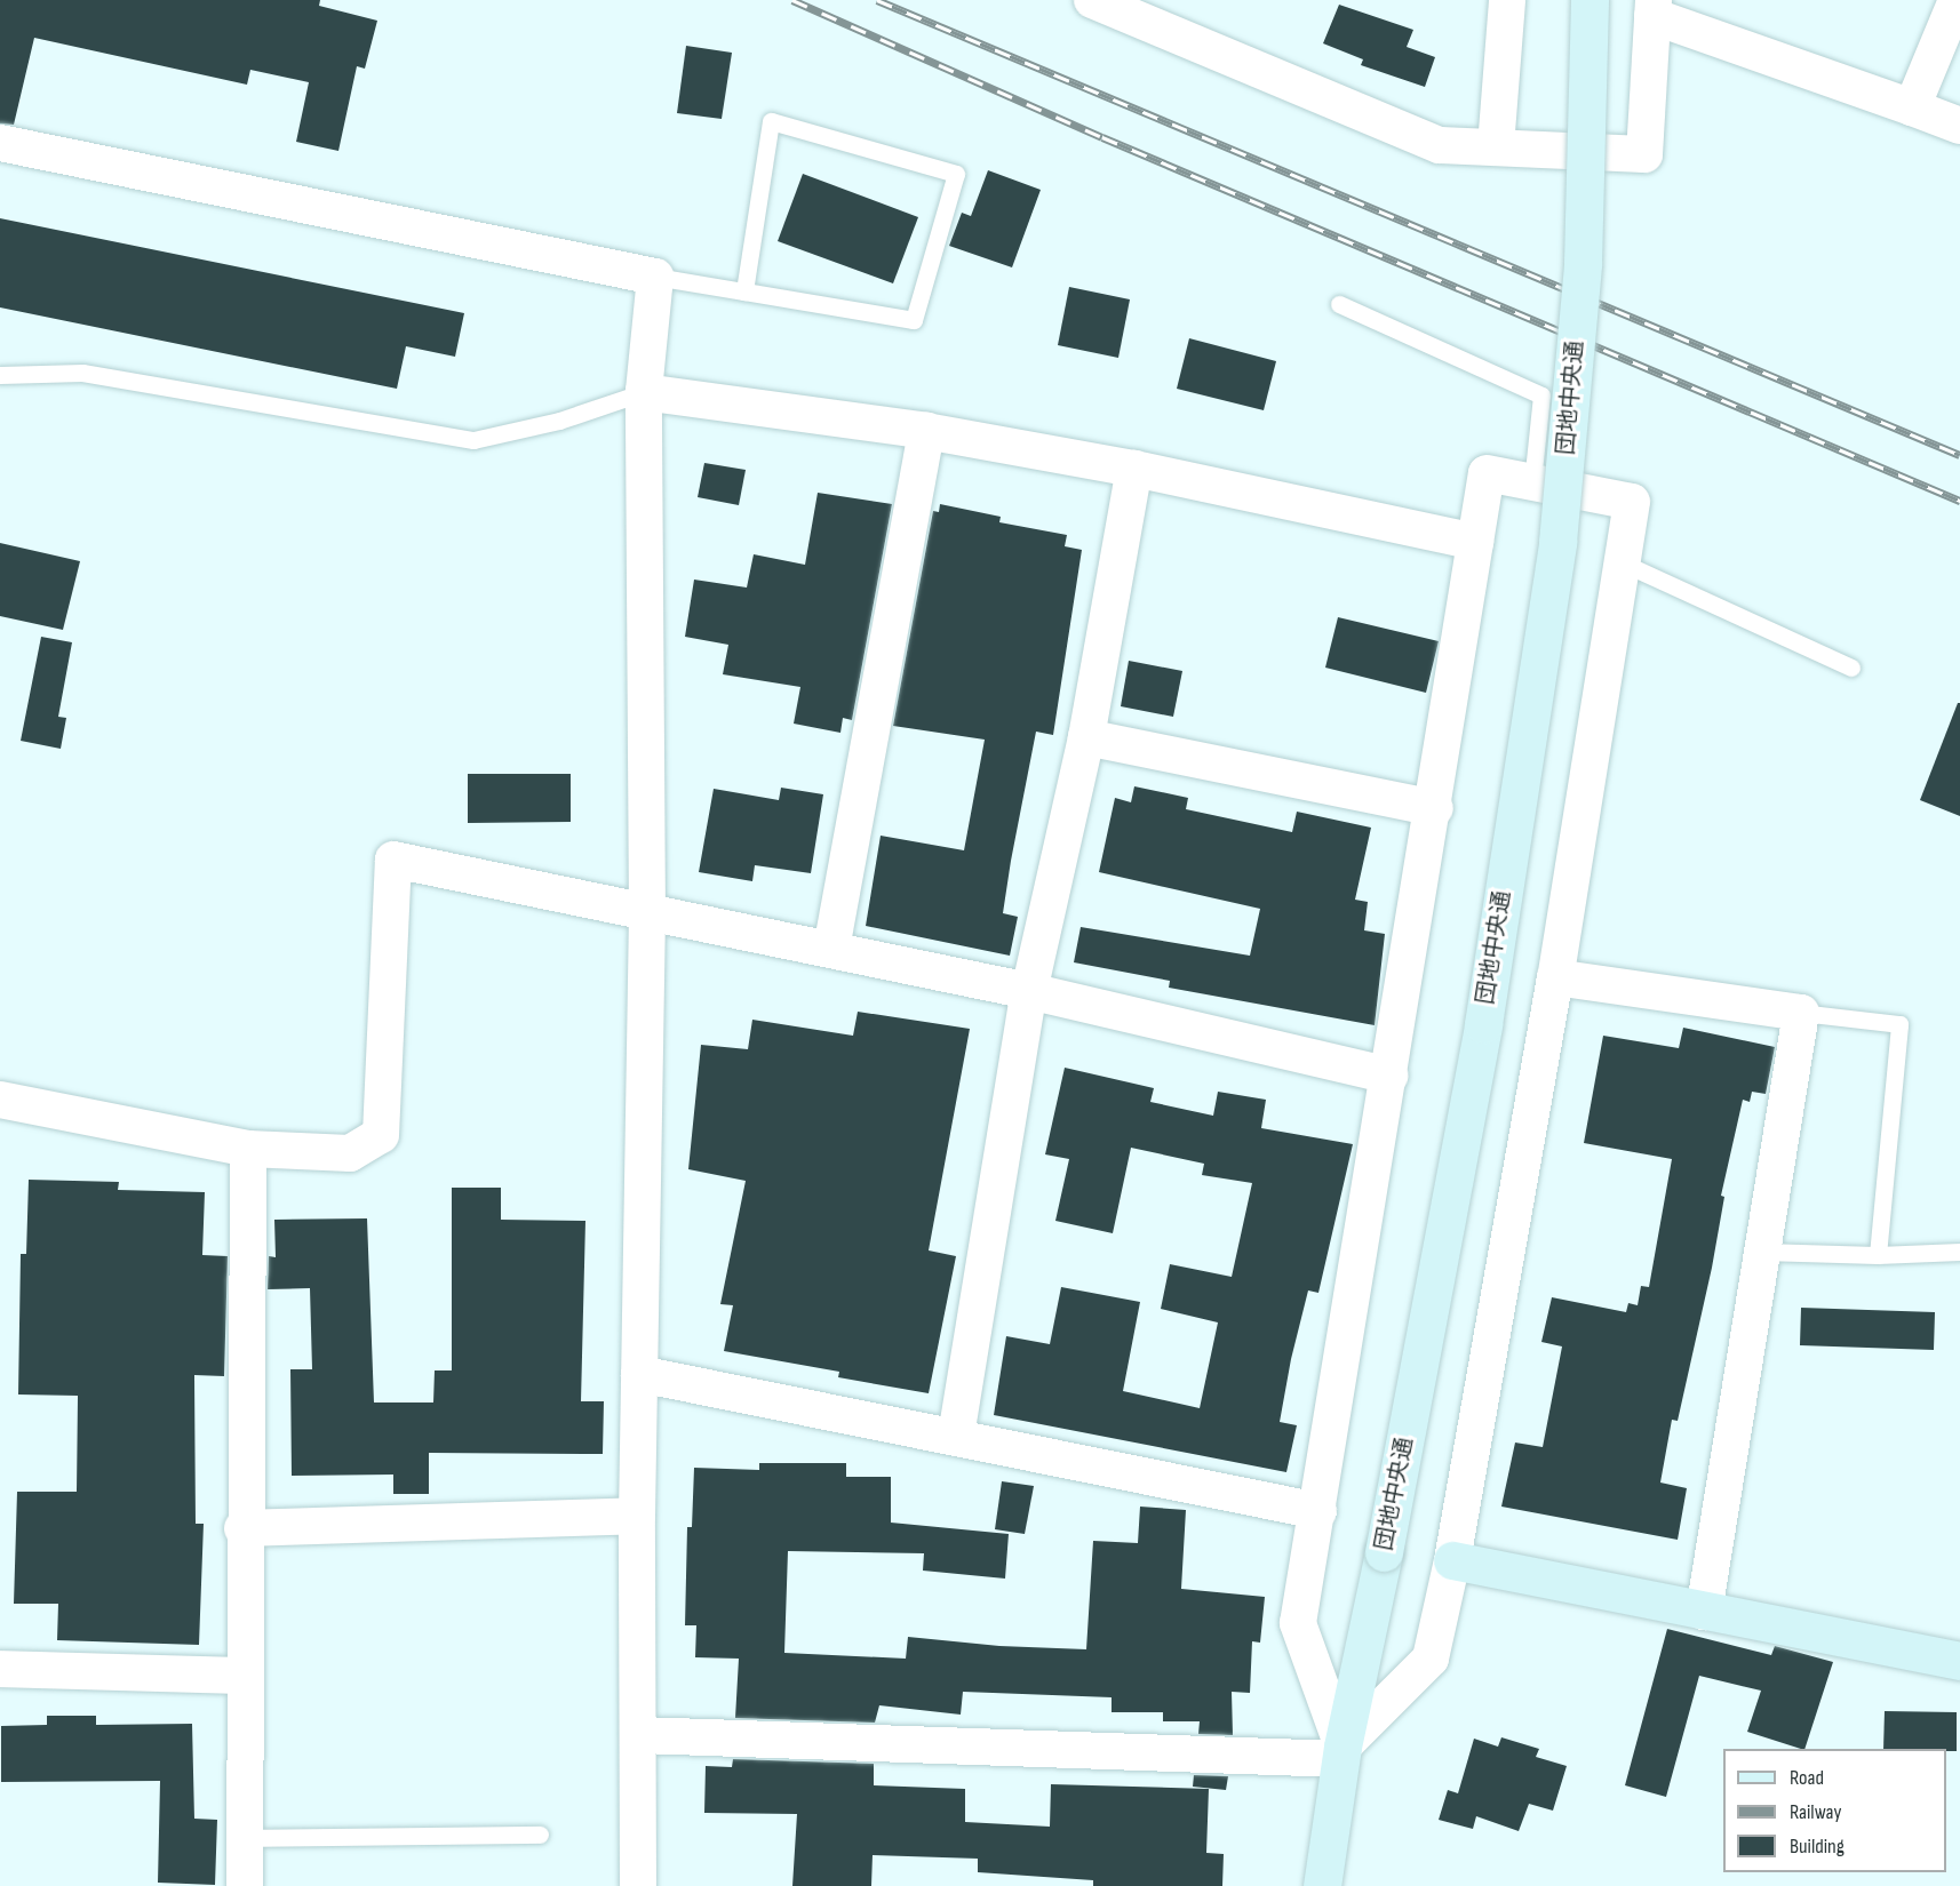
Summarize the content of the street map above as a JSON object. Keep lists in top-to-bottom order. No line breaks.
{"streets":{"street":["団地中央通"]},"legend":["Road","Railway","Building"]}
